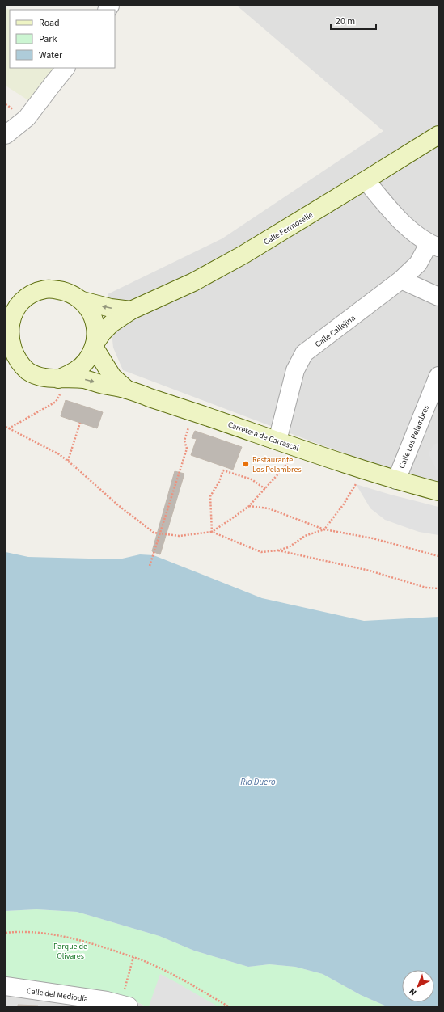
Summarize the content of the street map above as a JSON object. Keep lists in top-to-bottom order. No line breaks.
{"streets":{"main road":["Calle Fermoselle","Carretera de Carrascal"],"street":["Calle Callejina","Calle Los Pelambres","Calle del Mediodía"]},"crossings":[["Calle Fermoselle","Carretera de Carrascal"],["Calle Callejina","Carretera de Carrascal"],["Carretera de Carrascal","Calle Los Pelambres"]],"water":["Río Duero"],"parks":["Parque de Olivares"],"places":["Restaurante Los Pelambres"],"legend":["Road","Park","Water"],"scale_bar":"20 m","north":"bottom left"}
